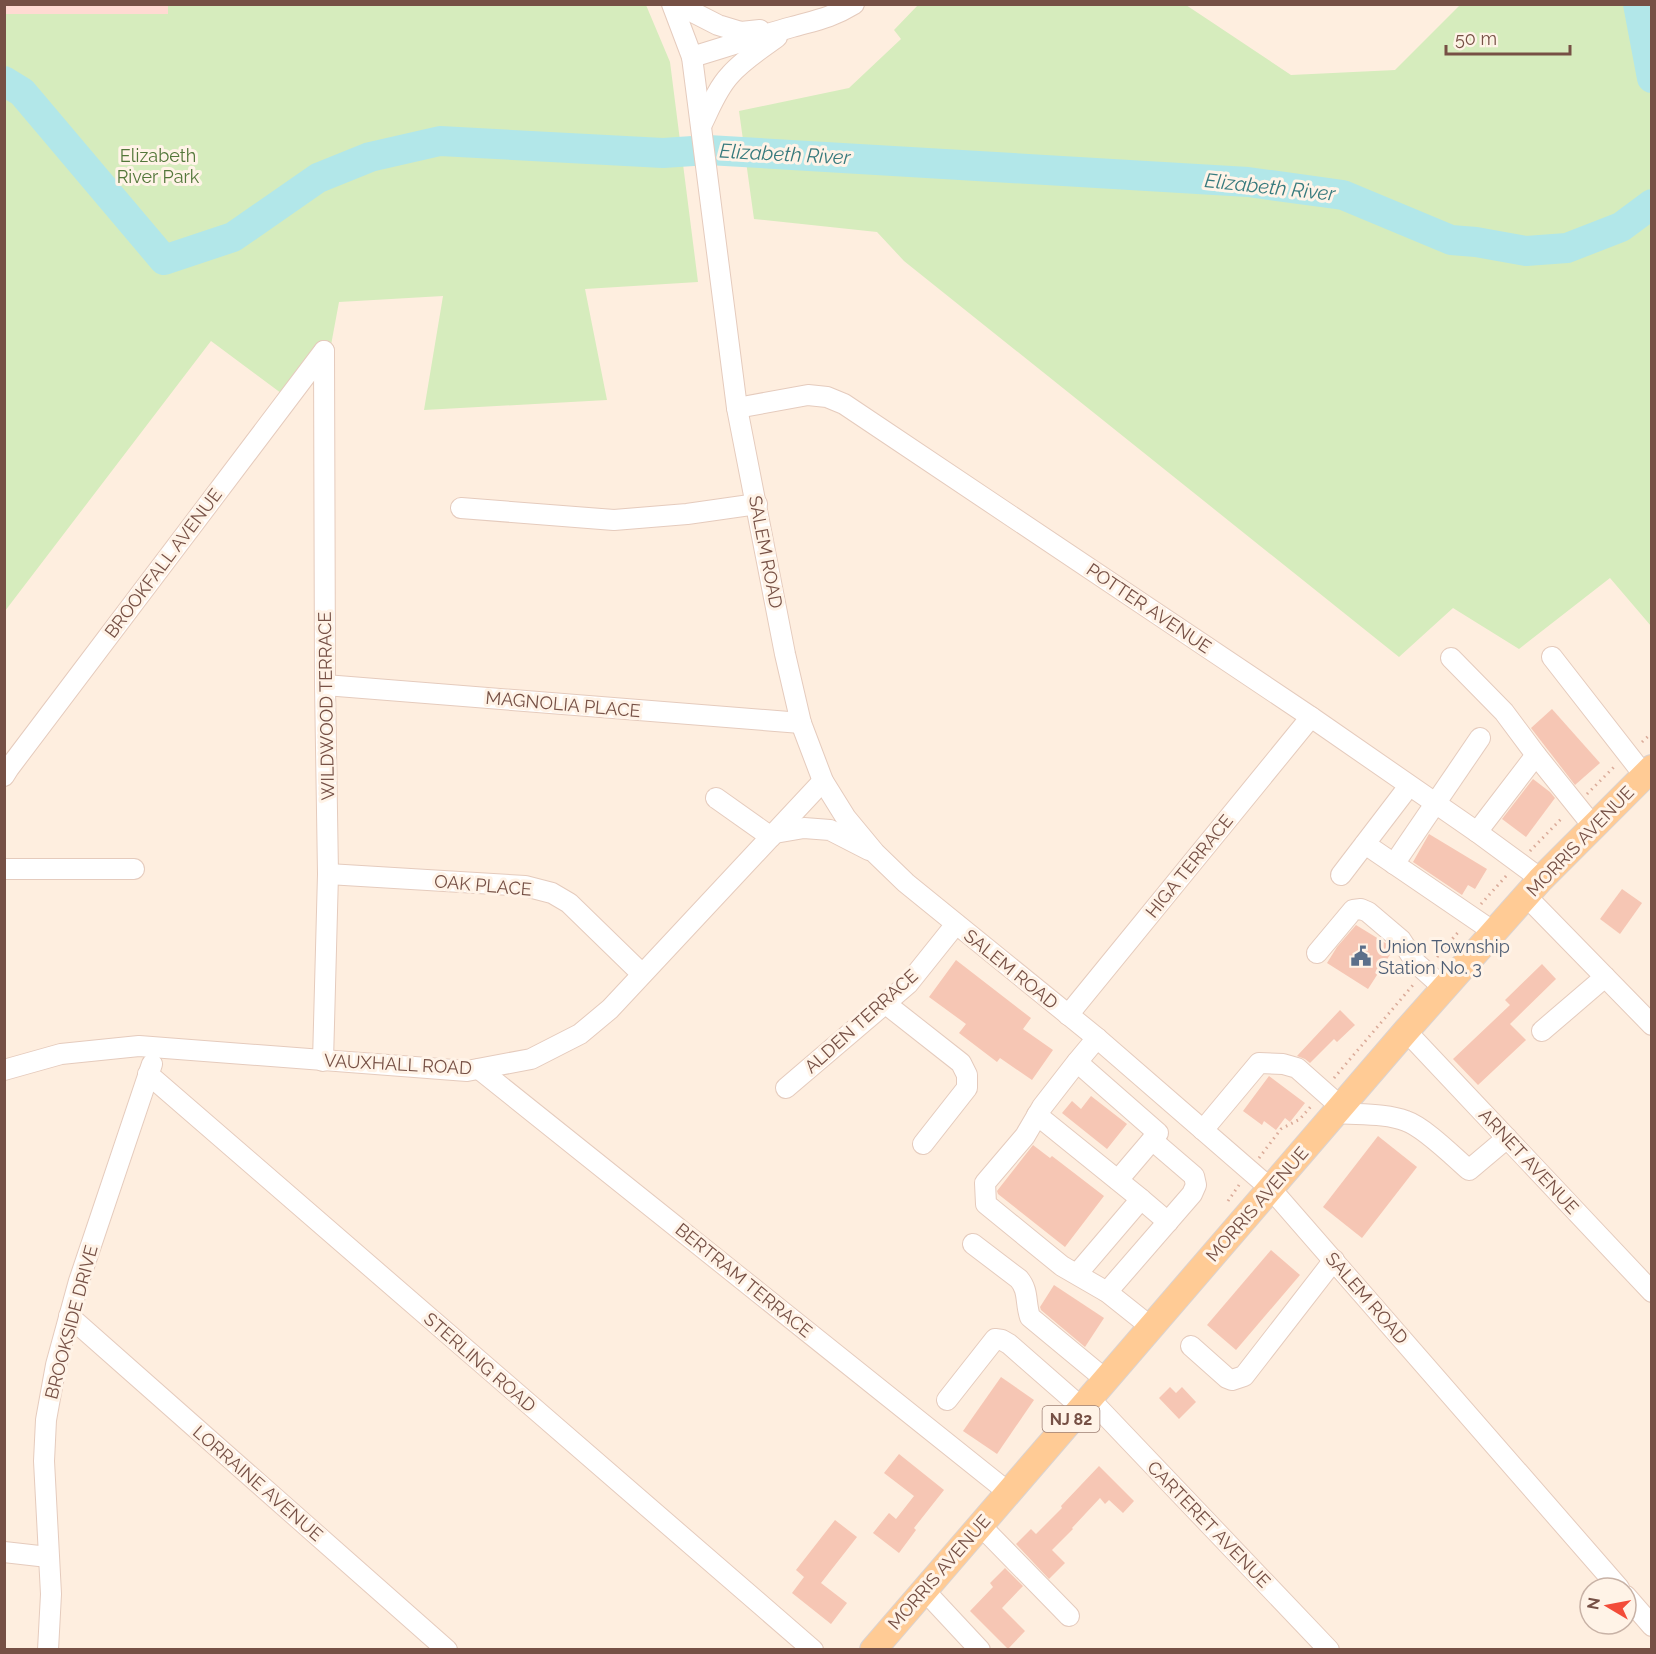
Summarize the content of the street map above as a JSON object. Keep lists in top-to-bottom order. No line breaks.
{"streets":{"main road":["MORRIS AVENUE","NJ 82"],"street":["SALEM ROAD","BROOKFALL AVENUE","POTTER AVENUE","MAGNOLIA PLACE","WILDWOOD TERRACE","HIGA TERRACE","OAK PLACE","ALDEN TERRACE","VAUXHALL ROAD","ARNET AVENUE","BERTRAM TERRACE","BROOKSIDE DRIVE","STERLING ROAD","LORRAINE AVENUE","CARTERET AVENUE"]},"crossings":[["SALEM ROAD","POTTER AVENUE"],["SALEM ROAD","MAGNOLIA PLACE"],["SALEM ROAD","MORRIS AVENUE"],["SALEM ROAD","HIGA TERRACE"],["SALEM ROAD","ALDEN TERRACE"],["SALEM ROAD","VAUXHALL ROAD"],["BROOKFALL AVENUE","WILDWOOD TERRACE"],["POTTER AVENUE","MORRIS AVENUE"],["POTTER AVENUE","HIGA TERRACE"],["MAGNOLIA PLACE","WILDWOOD TERRACE"],["WILDWOOD TERRACE","OAK PLACE"],["WILDWOOD TERRACE","VAUXHALL ROAD"],["MORRIS AVENUE","ARNET AVENUE"],["MORRIS AVENUE","BERTRAM TERRACE"],["MORRIS AVENUE","CARTERET AVENUE"],["OAK PLACE","VAUXHALL ROAD"],["VAUXHALL ROAD","BERTRAM TERRACE"],["VAUXHALL ROAD","BROOKSIDE DRIVE"],["BROOKSIDE DRIVE","STERLING ROAD"],["BROOKSIDE DRIVE","LORRAINE AVENUE"]],"water":["Elizabeth River"],"parks":["Elizabeth River Park"],"places":{"public building":["Union Township Station No. 3"]},"scale_bar":"50 m","north":"left"}
